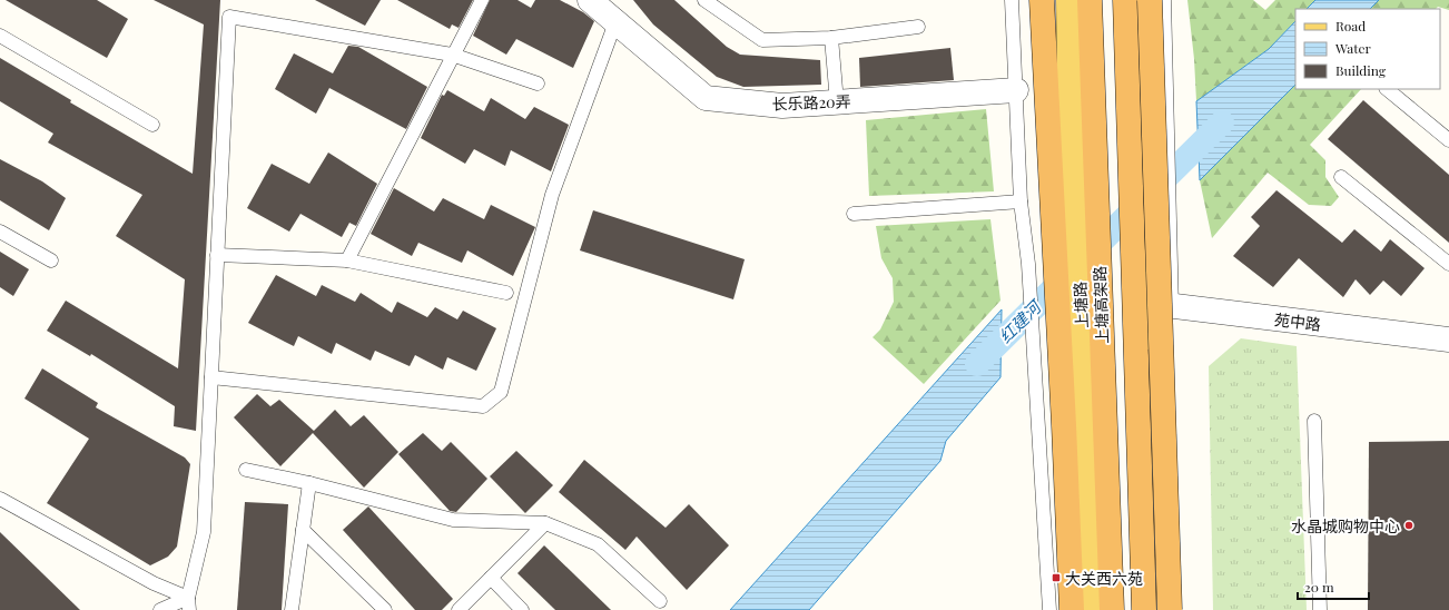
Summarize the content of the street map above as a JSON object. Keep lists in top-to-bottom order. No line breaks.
{"streets":{"highway":["上塘高架路"],"main road":["上塘路"],"street":["长乐路20弄","苑中路"]},"water":["红建河"],"places":{"other":["水晶城购物中心"],"transit":["大关西六苑"]},"legend":["Road","Water","Building"],"scale_bar":"20 m"}
